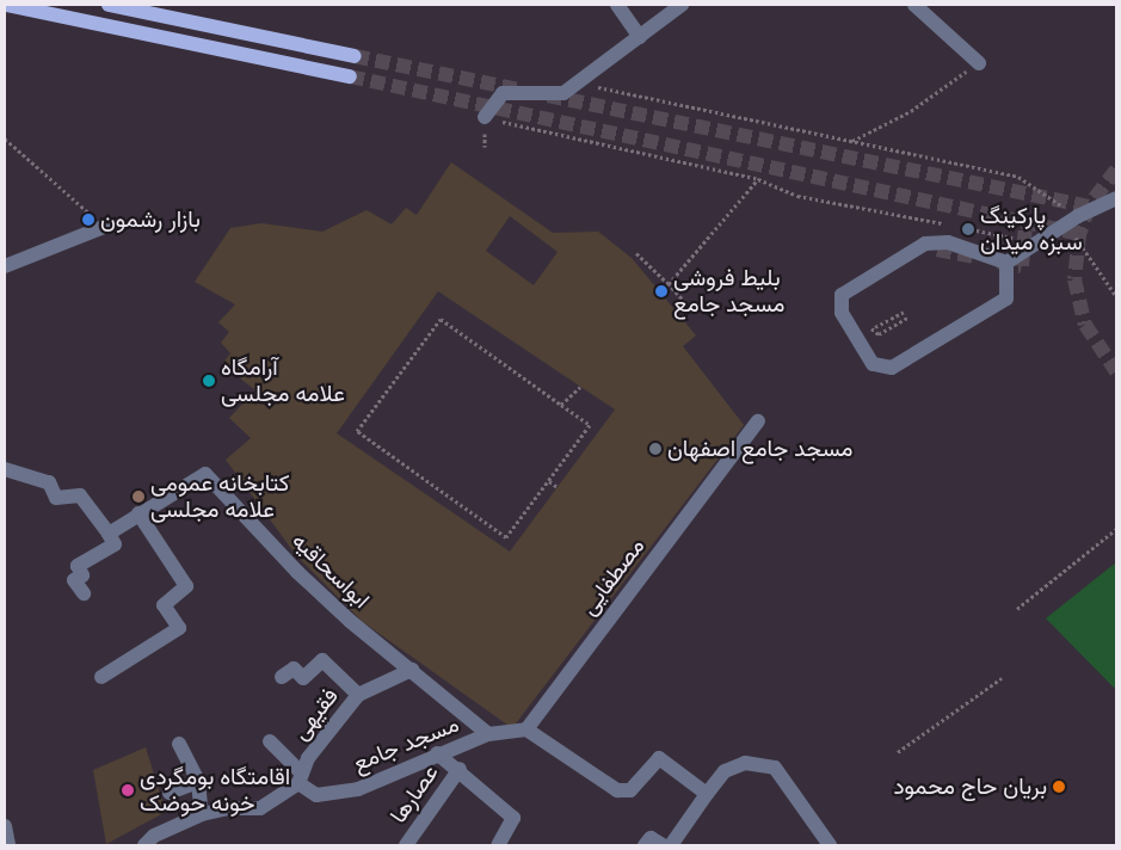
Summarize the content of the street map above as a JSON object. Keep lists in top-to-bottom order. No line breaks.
{"streets":{"street":["ابواسحاقیه","مصطفایی","فقیهی","مسجد جامع","عصارها"]},"crossings":[["ابواسحاقیه","فقیهی"],["ابواسحاقیه","مسجد جامع"],["فقیهی","مسجد جامع"]],"places":["بازار رشمون","پارکینگ سبزه میدان","بلیط فروشی مسجد جامع","آرامگاه علامه مجلسی","مسجد جامع اصفهان","کتابخانه عمومی علامه مجلسی","بریان حاج محمود","اقامتگاه بومگردی خونه حوضک"]}
